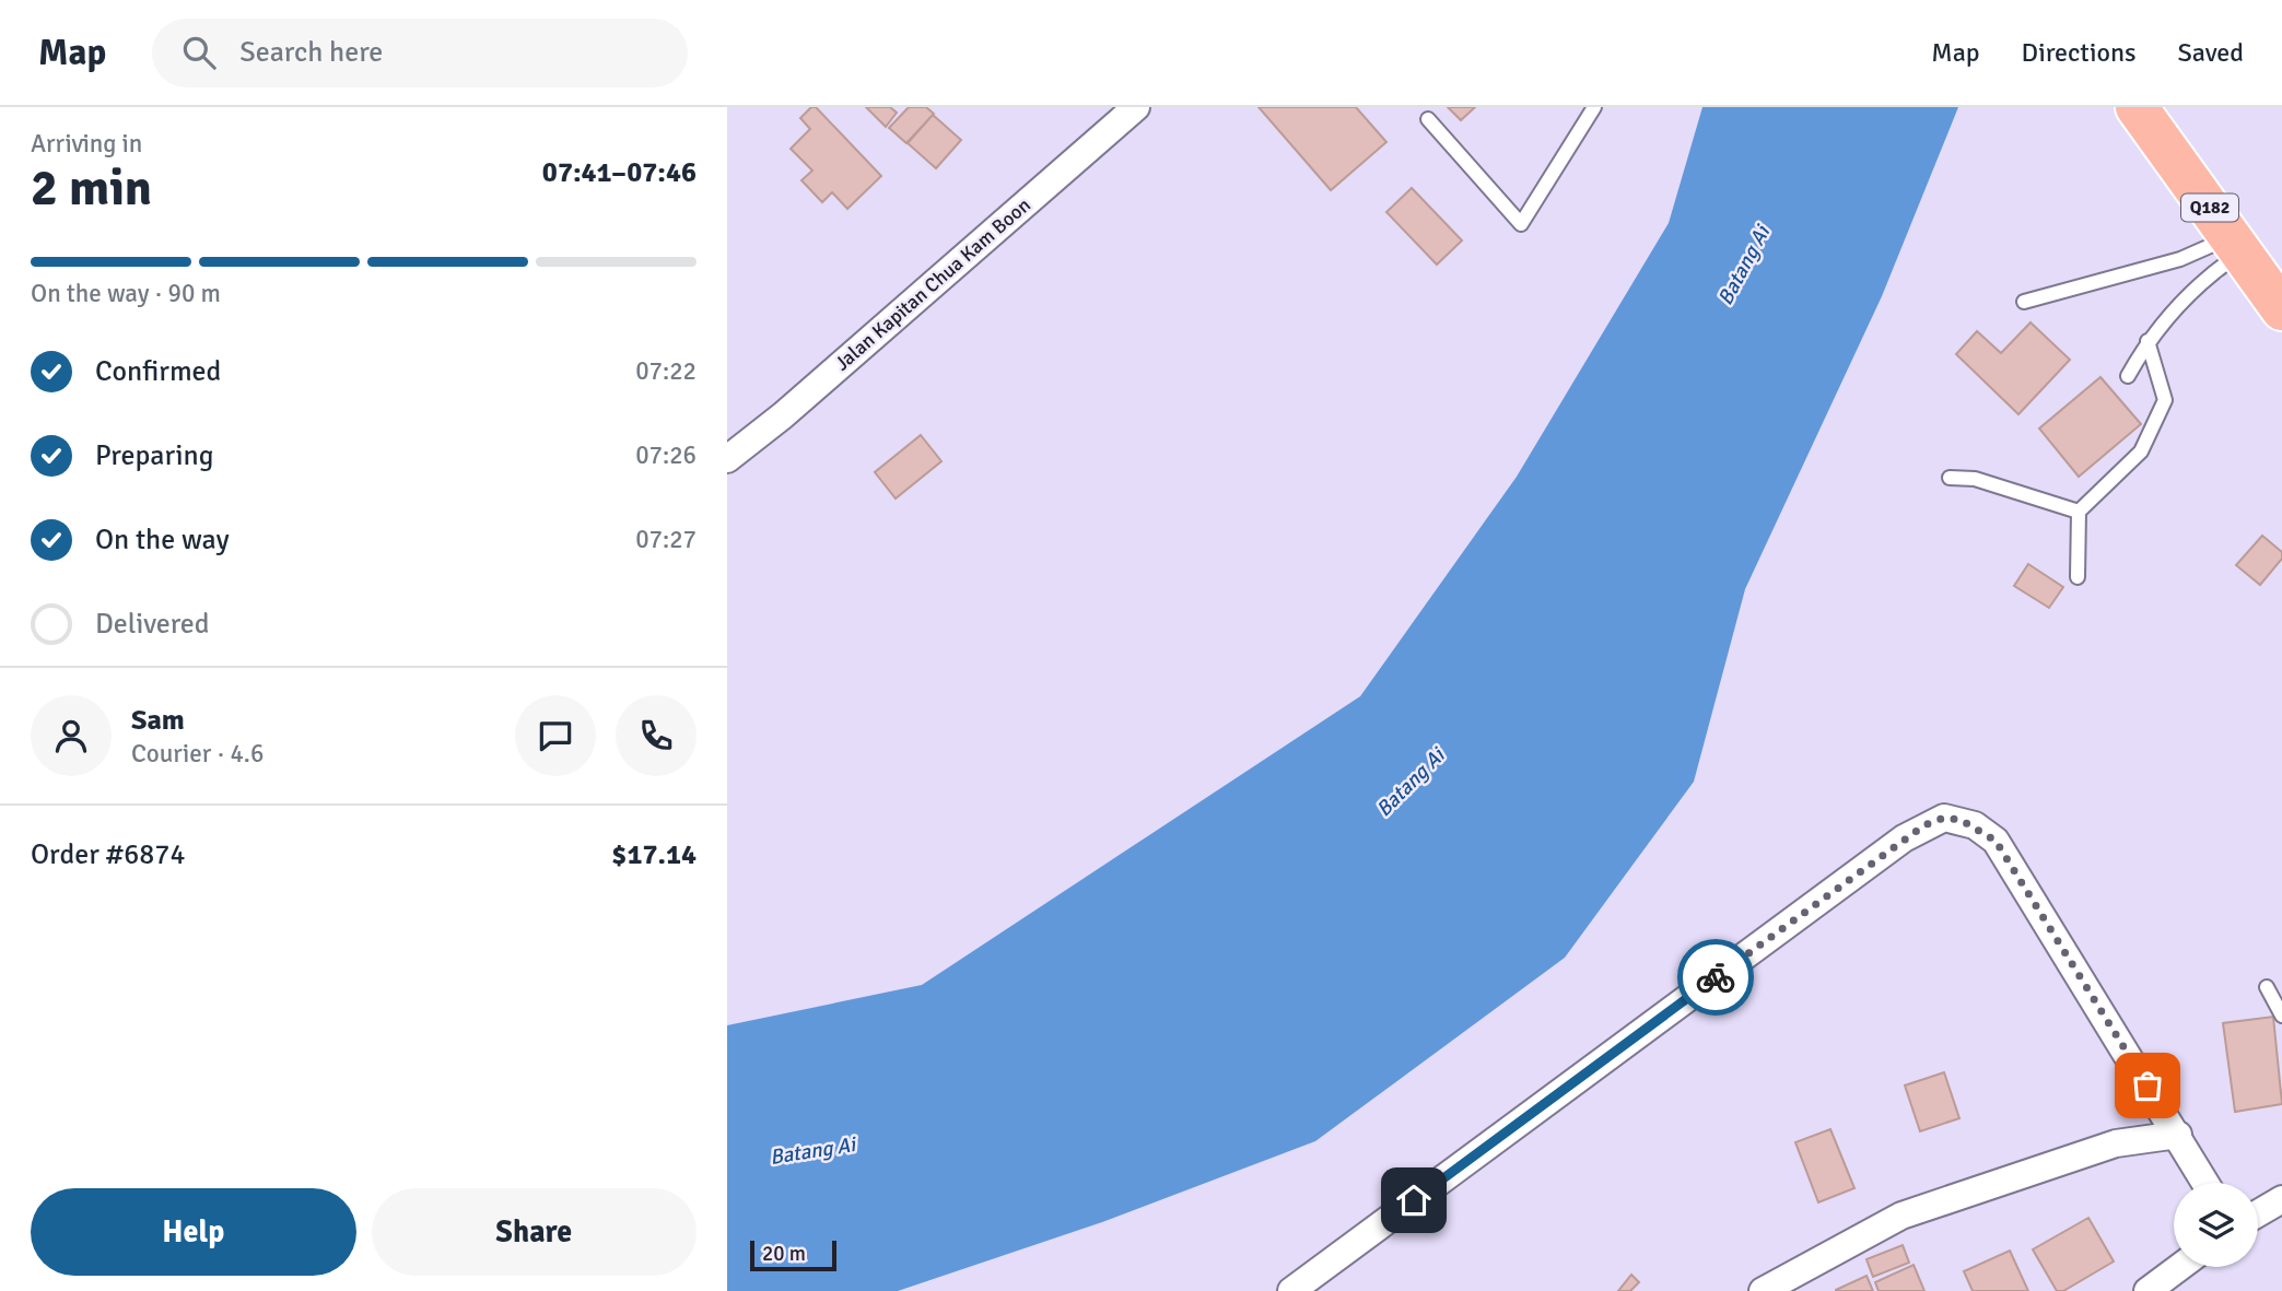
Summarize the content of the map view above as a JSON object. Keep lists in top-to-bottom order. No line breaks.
{"streets":{"main road":["Q182"],"street":["Jalan Kapitan Chua Kam Boon"]},"water":["Batang Ai"],"scale_bar":"20 m","page":{"header":"Map","search":"Search here","nav":["Map","Directions","Saved"],"heading":["2 min","Arriving in","07:41–07:46"],"panel":["Sam","Courier · 4.6","Order #6874","$17.14"],"bar":"On the way · 90 m","list":[["Confirmed","07:22"],["Preparing","07:26"],["On the way","07:27"],"Delivered"],"buttons":["Help","Share"],"scale":"20 m"}}
